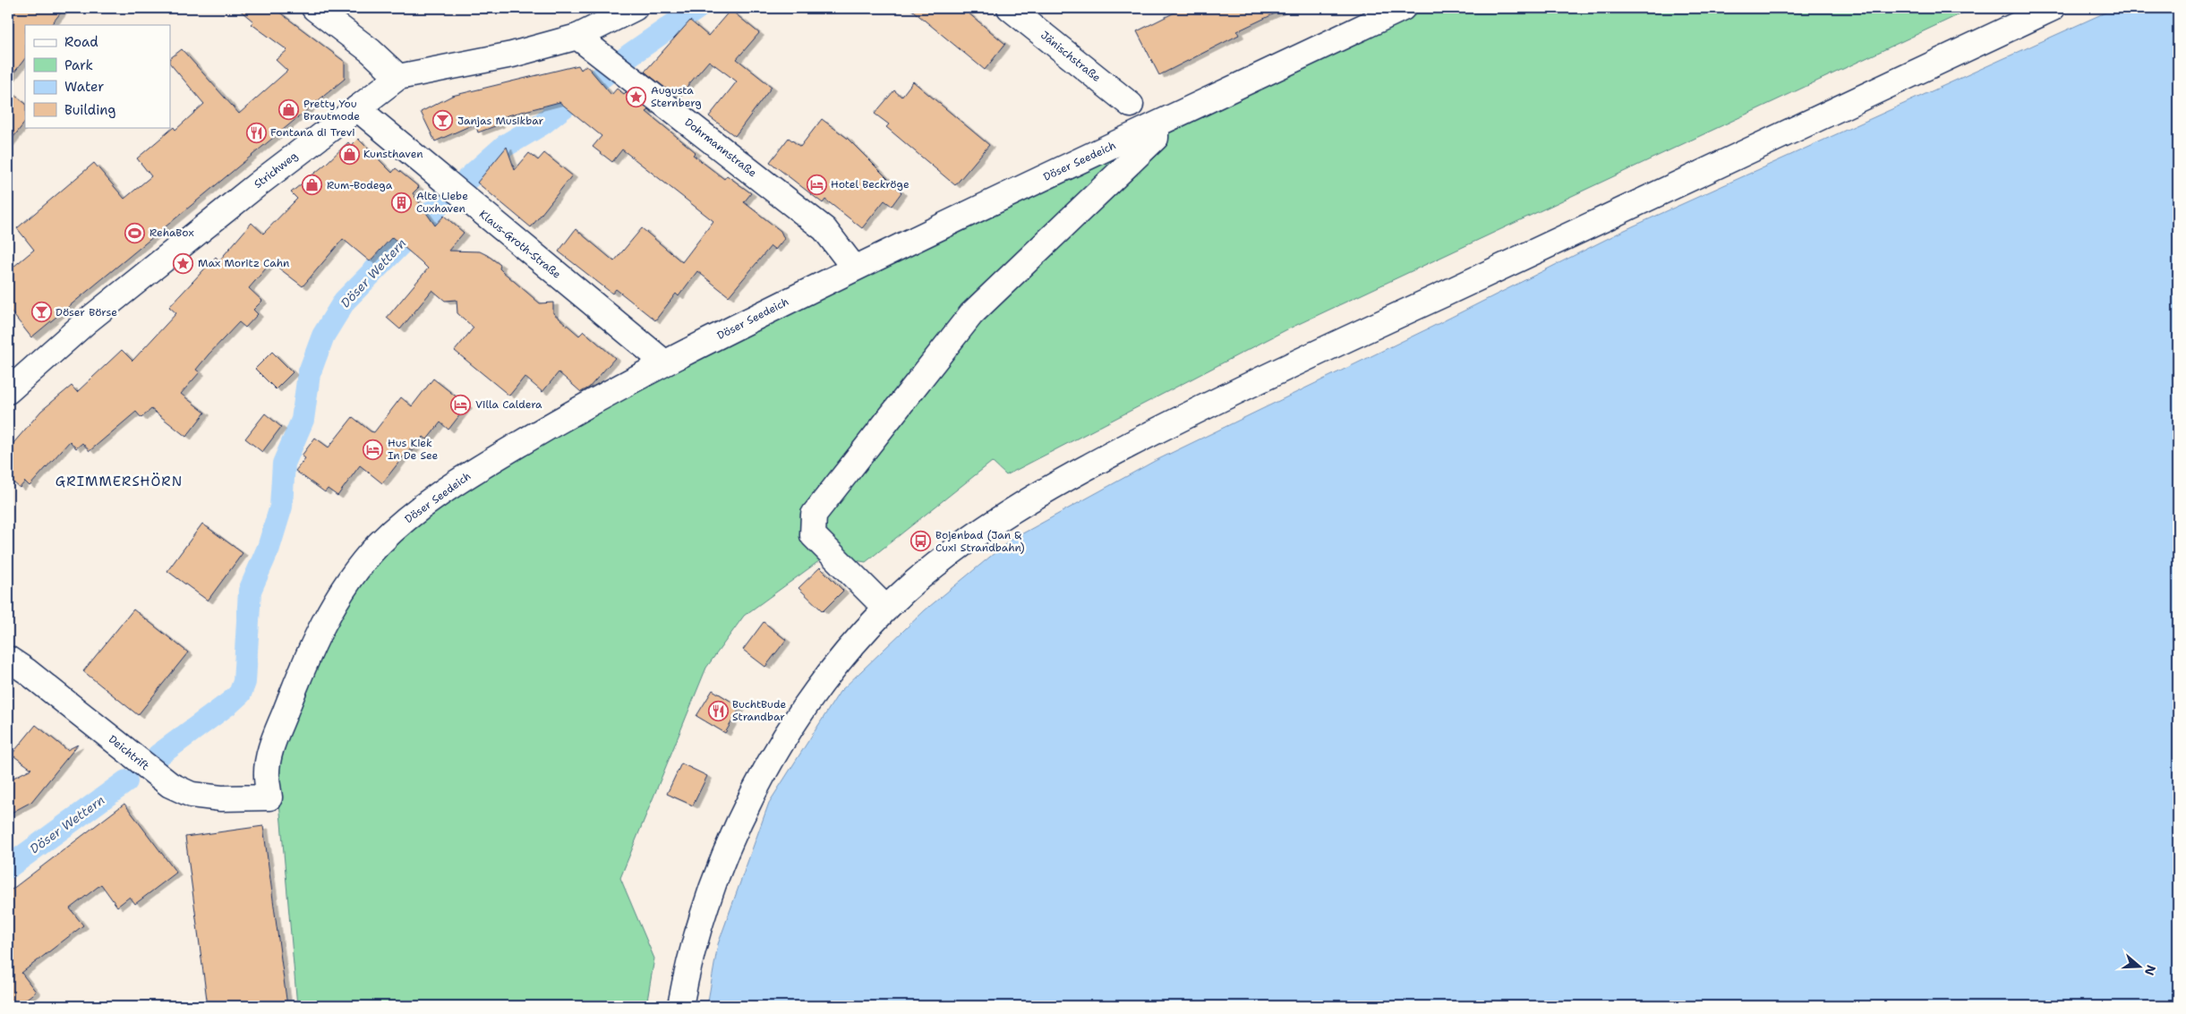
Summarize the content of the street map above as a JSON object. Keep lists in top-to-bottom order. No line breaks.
{"streets":{"street":["Jänischstraße","Dohrmannstraße","Döser Seedeich","Strichweg","Klaus-Groth-Straße","Deichtrift"]},"crossings":[["Dohrmannstraße","Döser Seedeich"],["Dohrmannstraße","Strichweg"],["Döser Seedeich","Klaus-Groth-Straße"],["Döser Seedeich","Deichtrift"],["Strichweg","Klaus-Groth-Straße"]],"districts":["GRIMMERSHÖRN"],"water":["Döser Wettern"],"places":{"place":["Augusta Sternberg","Max Moritz Cahn"],"shop":["Pretty You Brautmode","Kunsthaven","Rum-Bodega"],"bar":["Janjas Musikbar","Döser Börse"],"restaurant":["Fontana di Trevi","BuchtBude Strandbar"],"hotel":["Hotel Beckröge","Villa Caldera","Hus Kiek In De See"],"building":["Alte Liebe Cuxhaven"],"sports":["RehaBox"],"bus stop":["Bojenbad (Jan & Cuxi Strandbahn)"]},"legend":["Road","Park","Water","Building"],"north":"right"}
